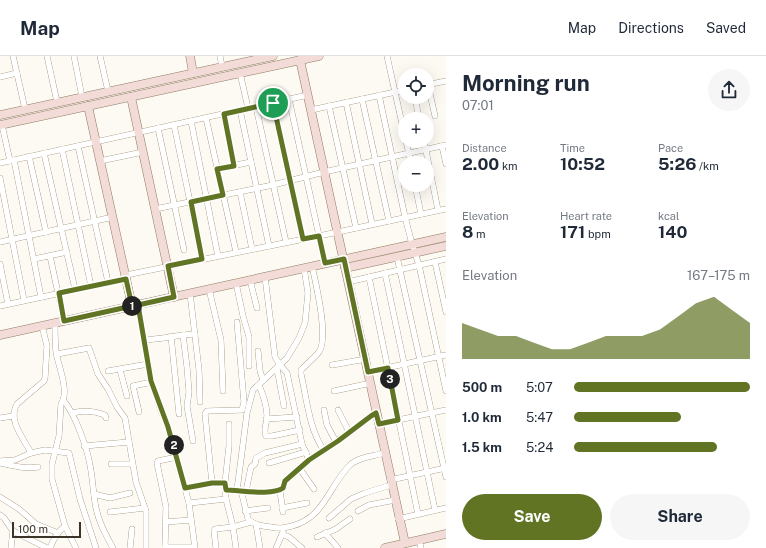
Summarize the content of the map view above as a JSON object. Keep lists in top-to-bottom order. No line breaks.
{"scale_bar":"100 m","page":{"header":"Map","nav":["Map","Directions","Saved"],"heading":["Morning run","07:01"],"map_buttons":["+","−"],"stats":[["Distance","2.00 km"],["Time","10:52"],["Pace","5:26 /km"],["Elevation","8 m"],["Heart rate","171 bpm"],["kcal","140"]],"chart":["Elevation","167–175 m"],"pins":["1","3","2"],"list":[{"name":"500 m","note":"5:07"},{"name":"1.0 km","note":"5:47"},{"name":"1.5 km","note":"5:24"}],"buttons":["Save","Share"],"scale":"100 m"}}
